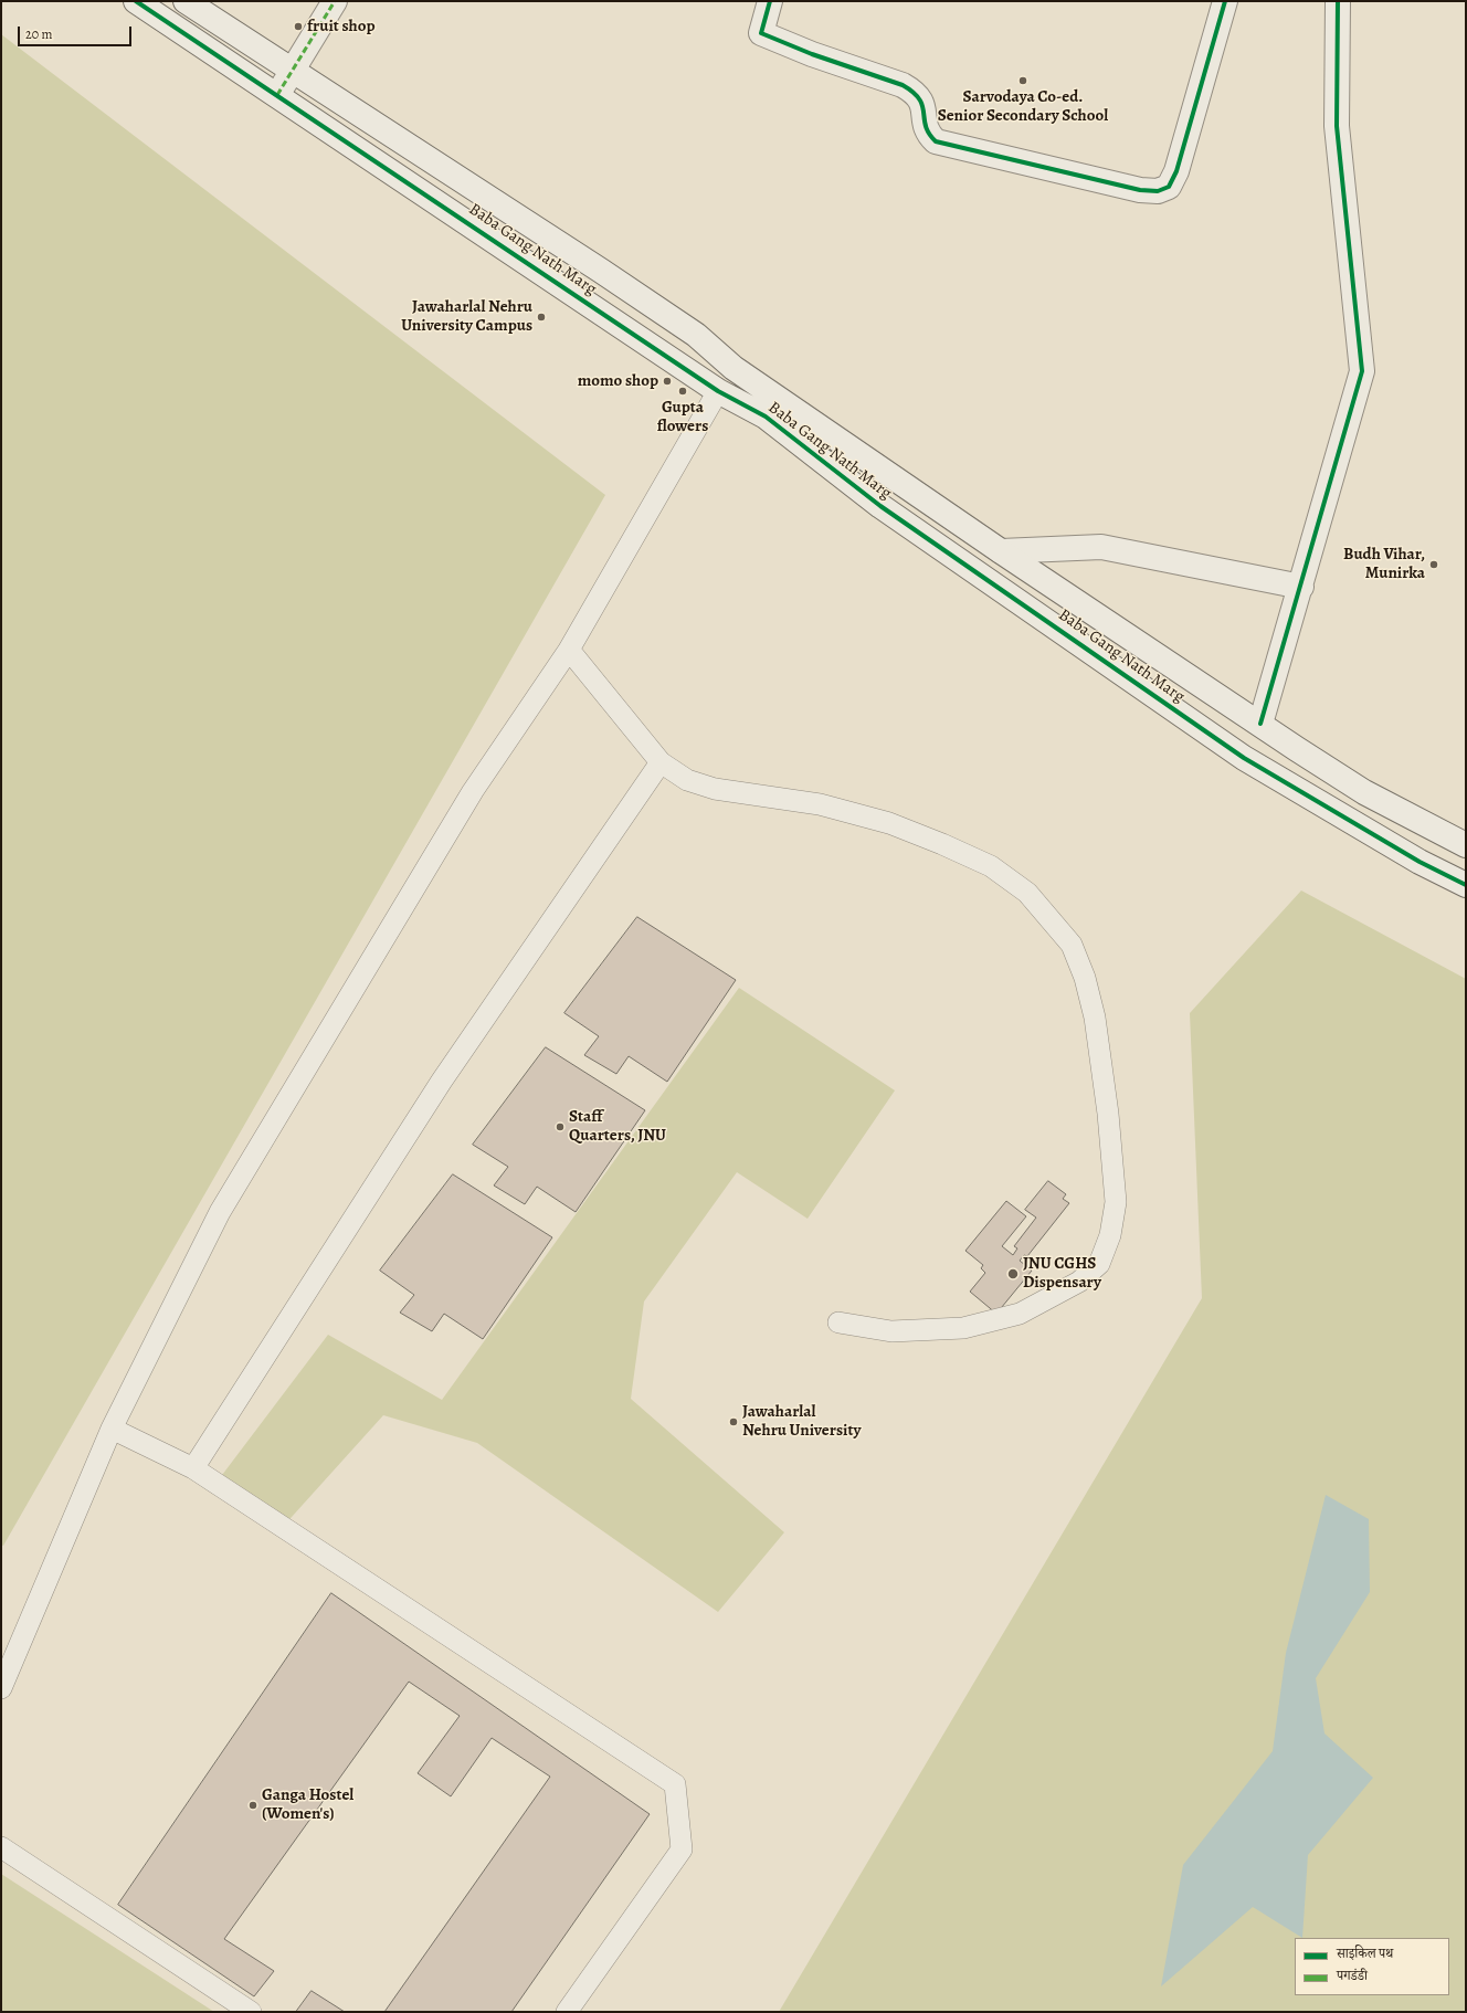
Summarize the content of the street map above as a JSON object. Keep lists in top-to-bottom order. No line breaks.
{"streets":{"street":["Baba Gang Nath Marg"]},"places":["fruit shop","Sarvodaya Co-ed. Senior Secondary School","Jawaharlal Nehru University Campus","momo shop","Gupta flowers","Budh Vihar, Munirka","Staff Quarters, JNU","JNU CGHS Dispensary","Jawaharlal Nehru University","Ganga Hostel (Women's)"],"legend":["साइकिल पथ","पगडंडी"],"scale_bar":"20 m"}
